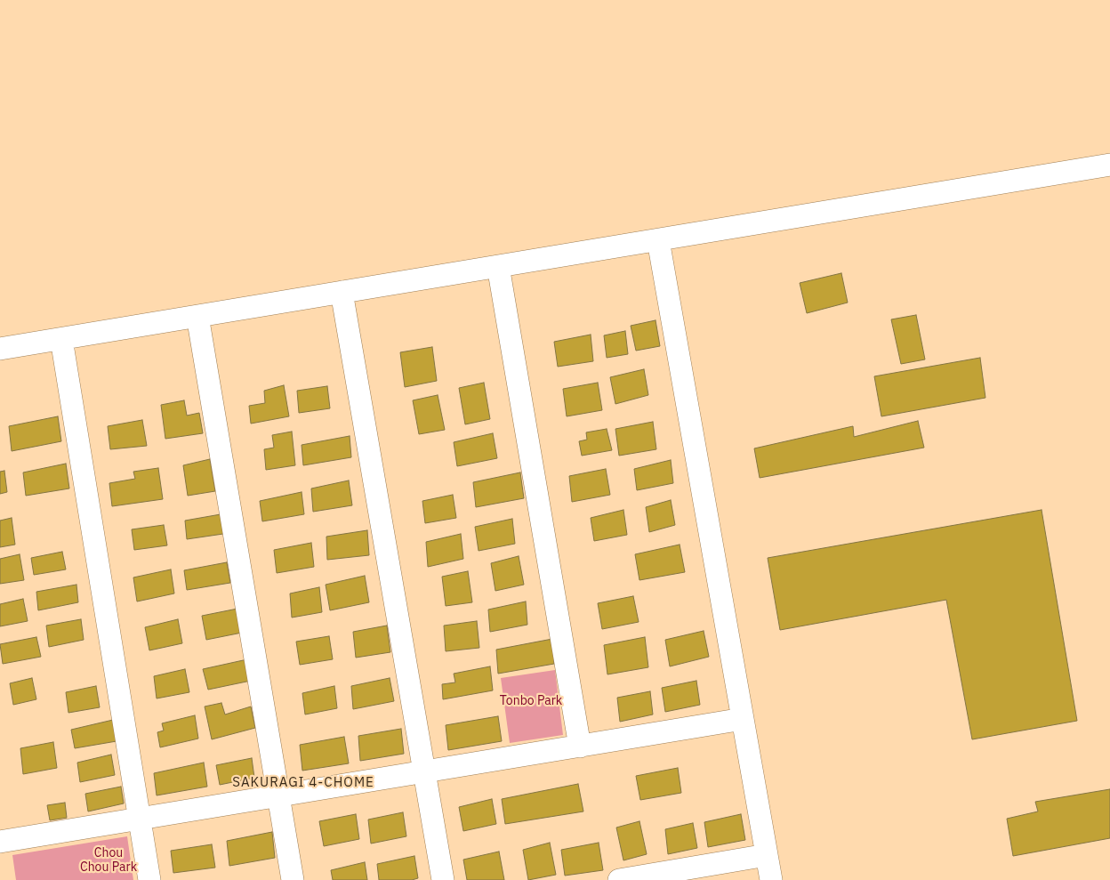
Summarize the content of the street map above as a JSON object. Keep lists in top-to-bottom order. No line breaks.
{"districts":["SAKURAGI 4-CHOME"],"parks":["Tonbo Park","Chou Chou Park"]}
